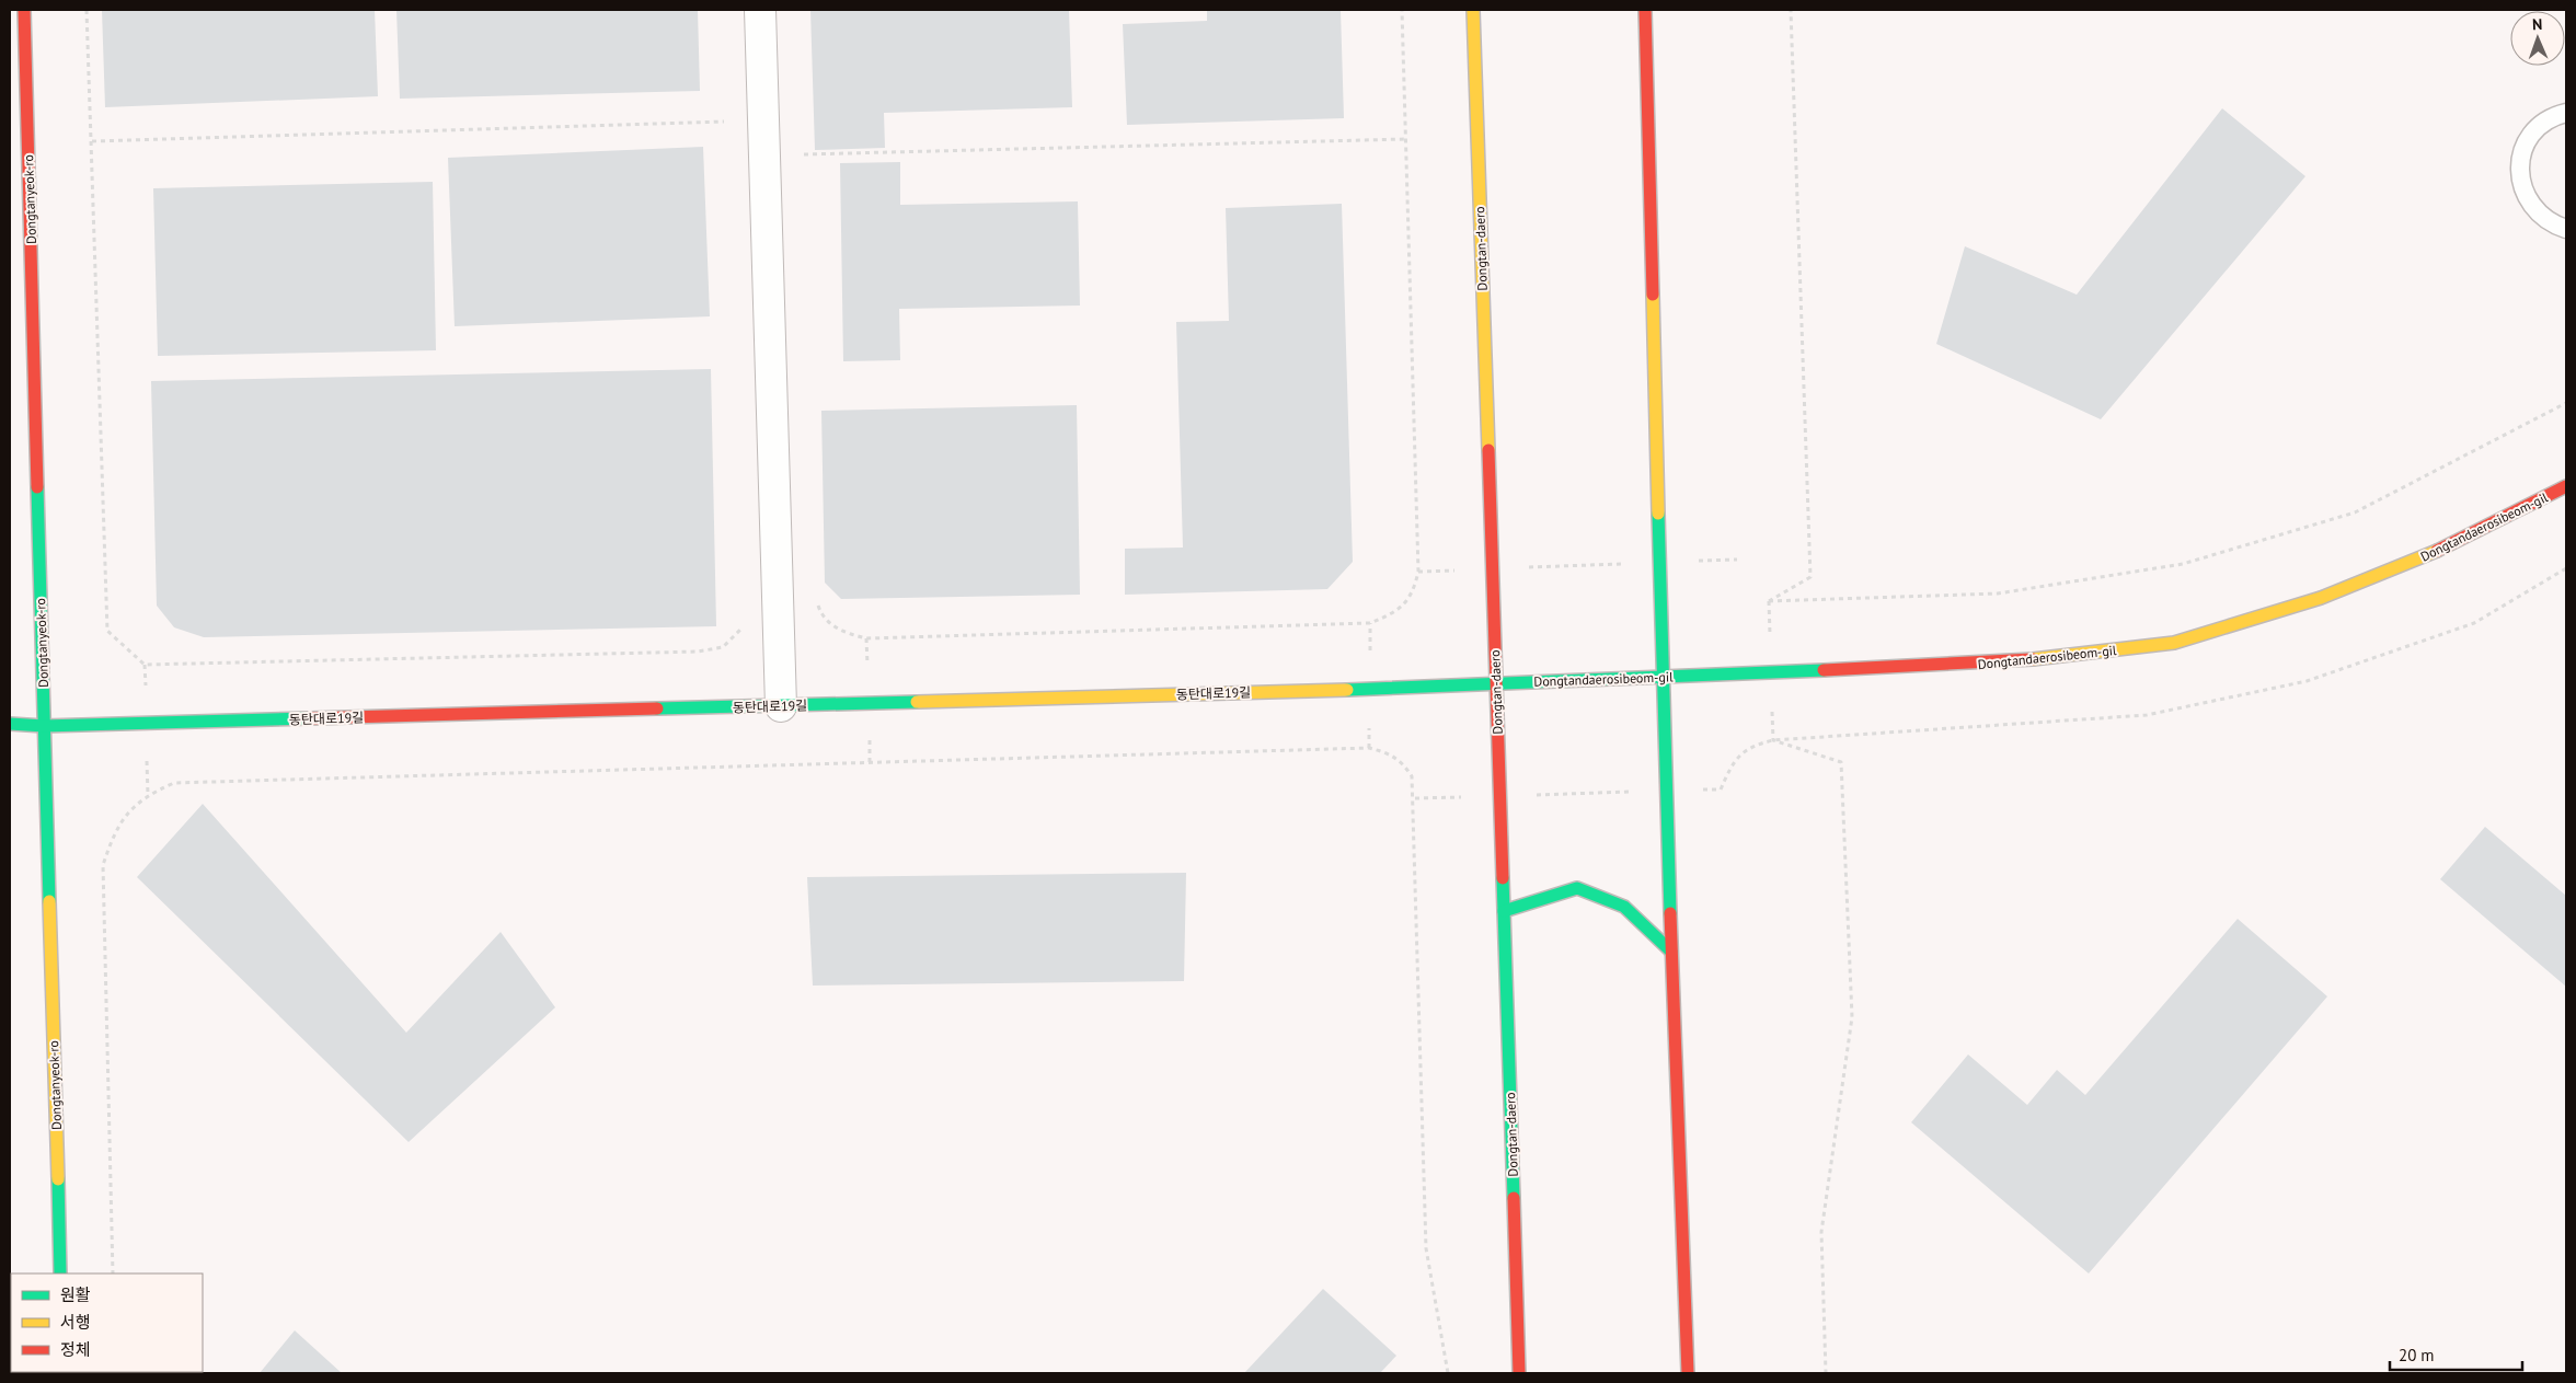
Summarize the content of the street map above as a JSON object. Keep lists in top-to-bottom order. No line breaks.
{"streets":{"street":["Dongtanyeok-ro","Dongtan-daero","Dongtandaerosibeom-gil","동탄대로19길"]},"crossings":[["Dongtanyeok-ro","동탄대로19길"],["Dongtan-daero","Dongtandaerosibeom-gil"],["Dongtan-daero","동탄대로19길"],["Dongtandaerosibeom-gil","동탄대로19길"]],"legend":["원활","서행","정체"],"scale_bar":"20 m","north":"top"}
